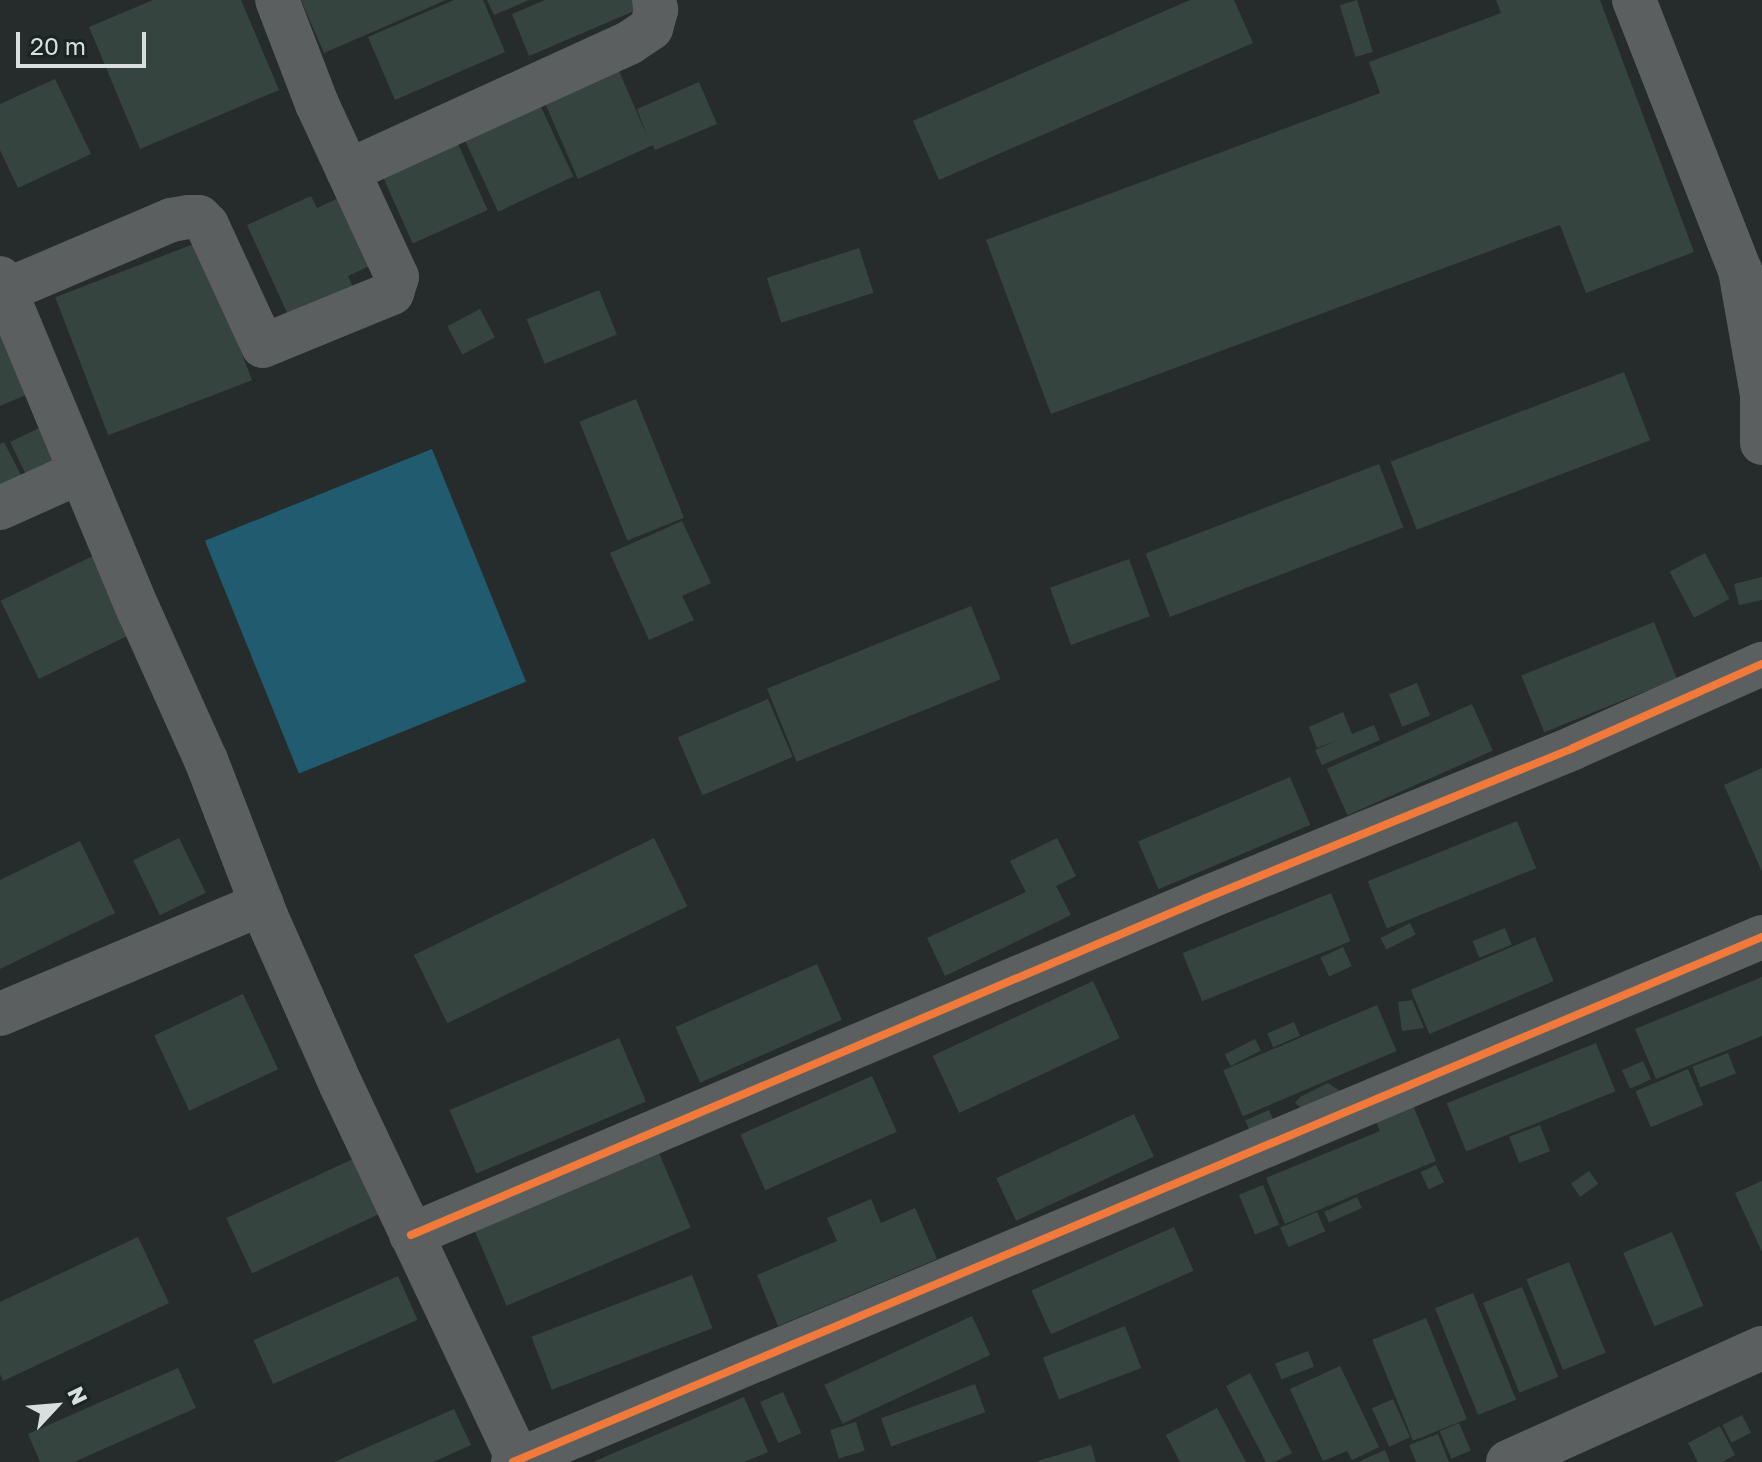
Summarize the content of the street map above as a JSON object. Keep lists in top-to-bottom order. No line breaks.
{"scale_bar":"20 m","north":"top right"}
